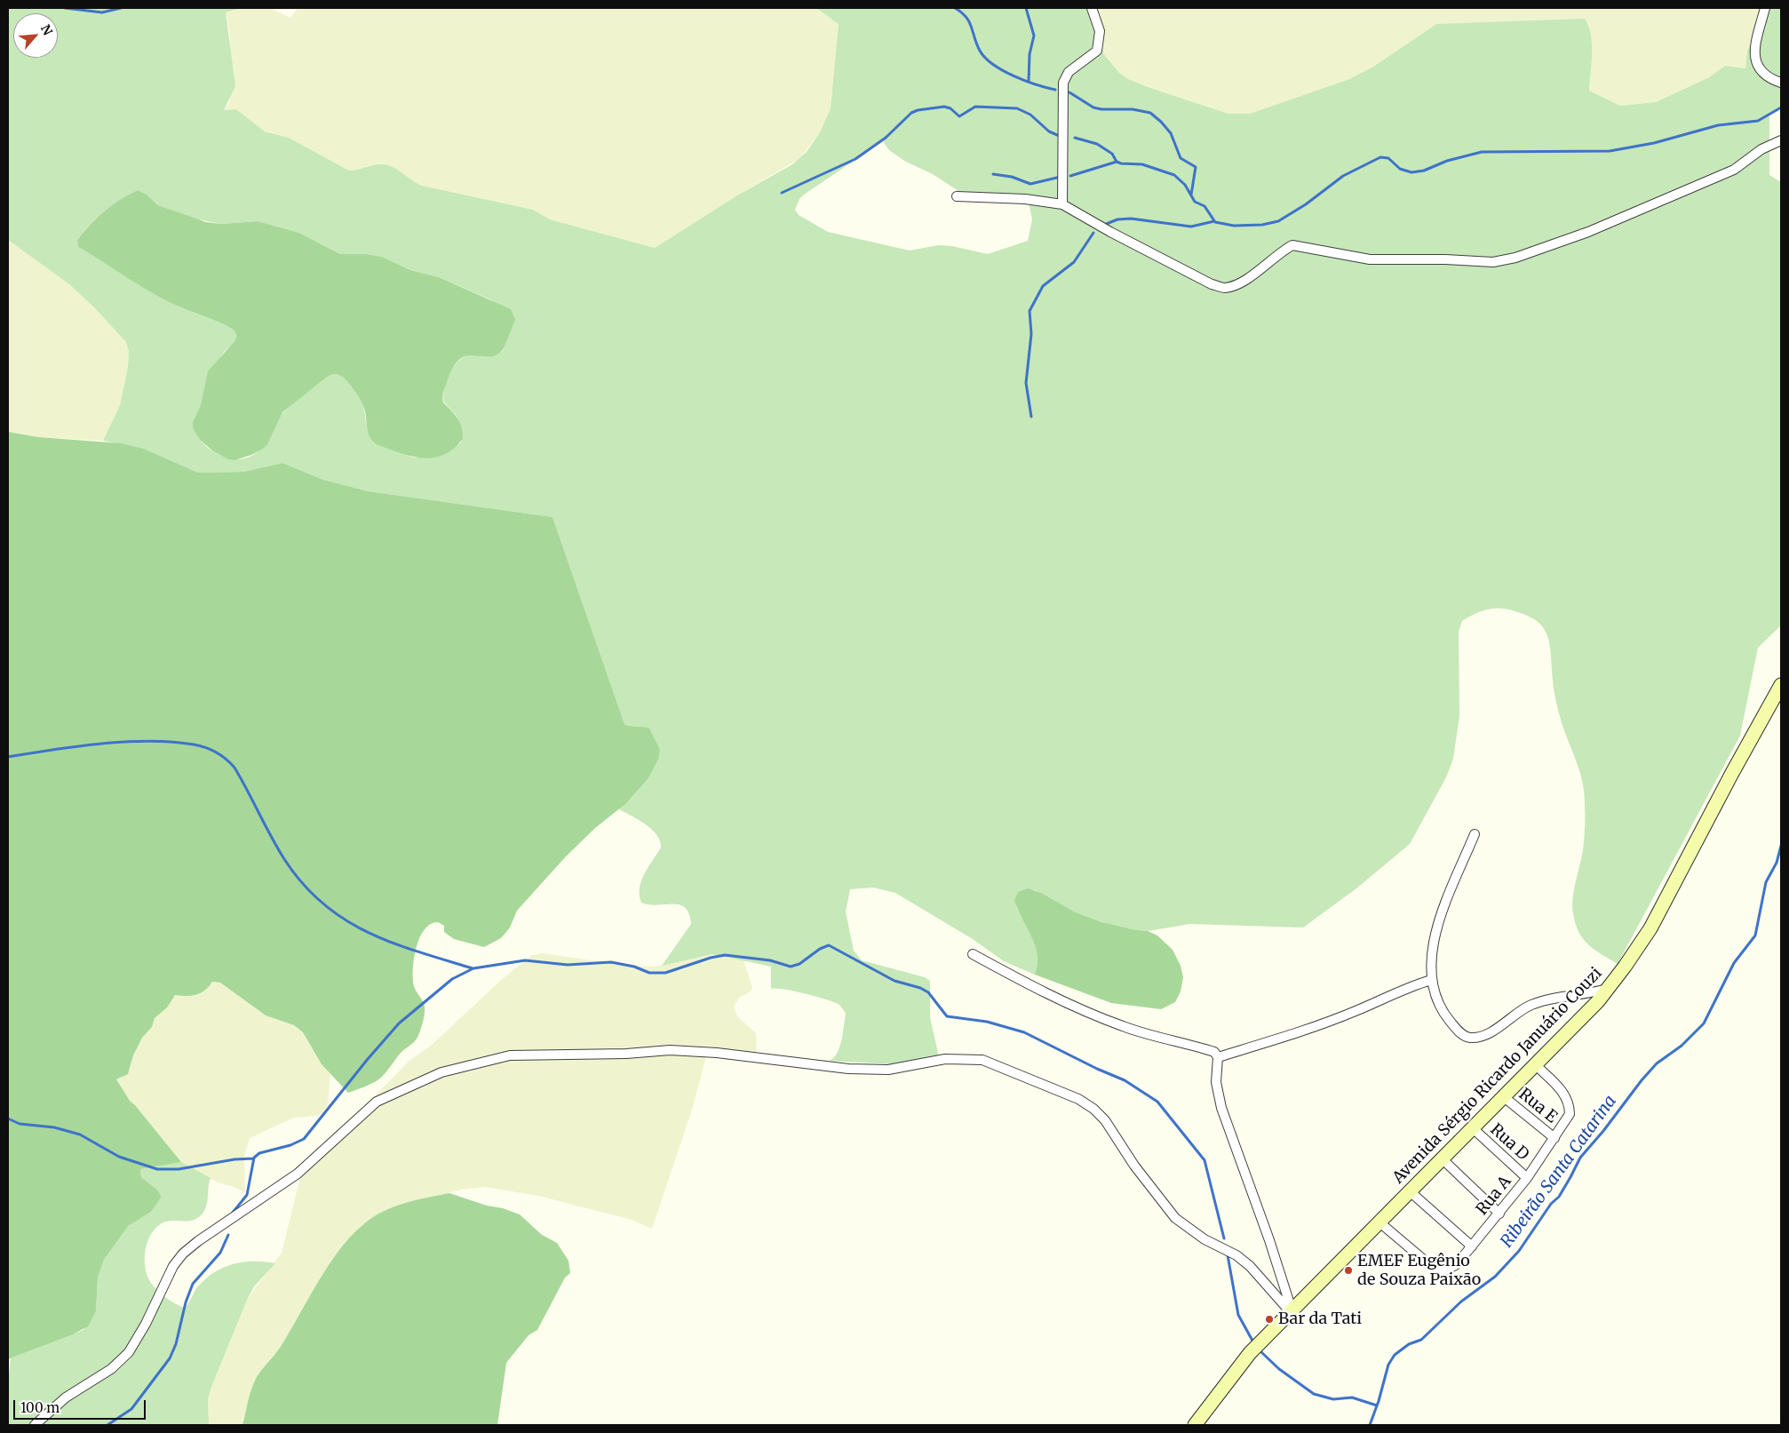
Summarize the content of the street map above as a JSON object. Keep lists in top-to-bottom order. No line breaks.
{"streets":{"street":["Avenida Sérgio Ricardo Januário Couzi","Rua E","Rua D","Rua A"]},"crossings":[["Avenida Sérgio Ricardo Januário Couzi","Rua E"],["Avenida Sérgio Ricardo Januário Couzi","Rua D"],["Avenida Sérgio Ricardo Januário Couzi","Rua A"],["Rua E","Rua A"],["Rua D","Rua A"]],"water":["Ribeirão Santa Catarina"],"places":["EMEF Eugênio de Souza Paixão","Bar da Tati"],"scale_bar":"100 m","north":"top right"}
